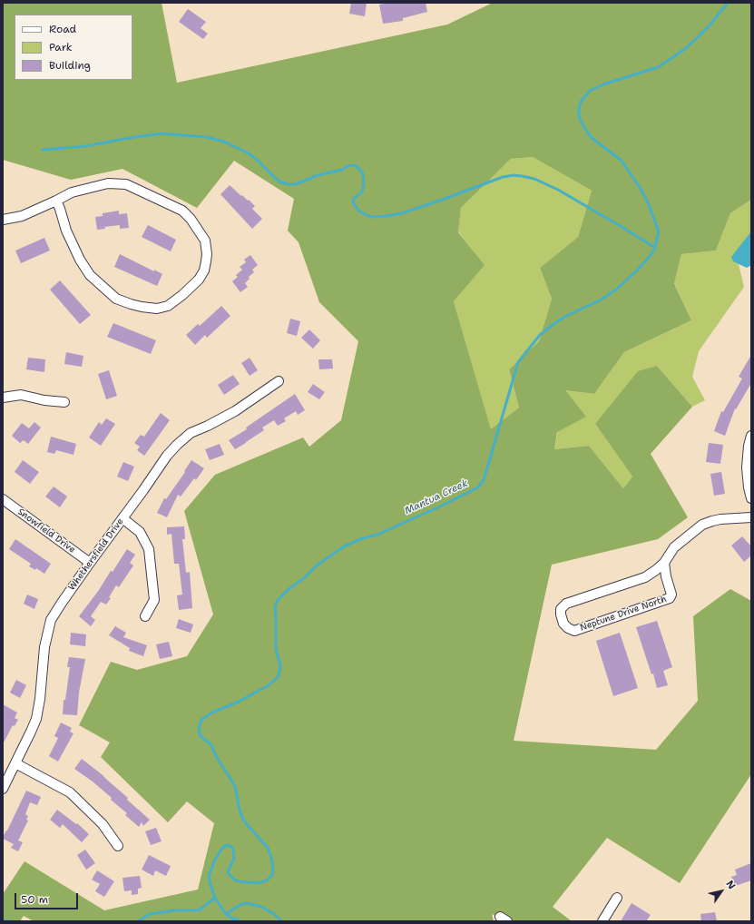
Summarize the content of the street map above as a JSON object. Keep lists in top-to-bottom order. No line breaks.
{"streets":{"street":["Snowfield Drive","Whethersfield Drive","Neptune Drive North"]},"crossings":[["Snowfield Drive","Whethersfield Drive"]],"water":["Mantua Creek"],"legend":["Road","Park","Building"],"scale_bar":"50 m","north":"top right"}
